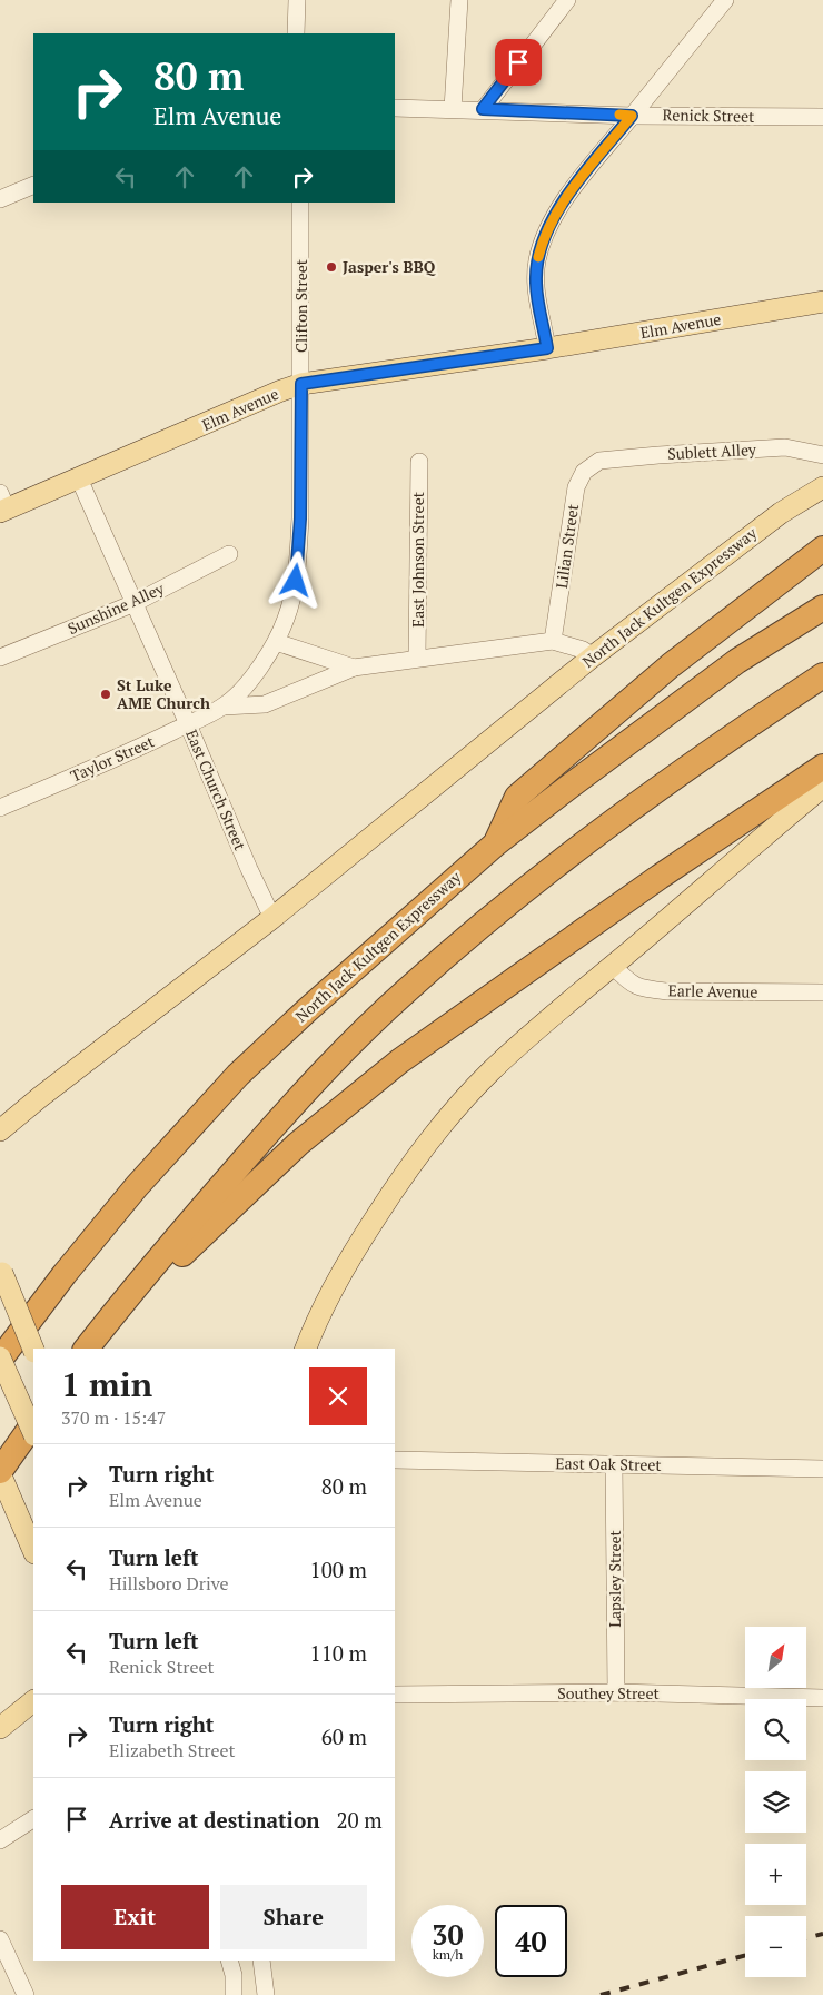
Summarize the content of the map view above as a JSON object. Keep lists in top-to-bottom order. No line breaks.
{"streets":{"highway":["North Jack Kultgen Expressway"],"main road":["Elm Avenue"],"street":["Renick Street","Clifton Street","Sublett Alley","Lilian Street","East Johnson Street","Sunshine Alley","Taylor Street","East Church Street","Earle Avenue","East Oak Street","Lapsley Street","Southey Street"]},"crossings":[["Clifton Street","Elm Avenue"],["Clifton Street","Taylor Street"],["Elm Avenue","East Church Street"],["Sublett Alley","Lilian Street"],["Lilian Street","Taylor Street"],["East Johnson Street","Taylor Street"],["North Jack Kultgen Expressway","Taylor Street"],["North Jack Kultgen Expressway","East Church Street"],["Sunshine Alley","East Church Street"],["Taylor Street","East Church Street"],["East Oak Street","Lapsley Street"],["Lapsley Street","Southey Street"]],"places":["Jasper's BBQ","St Luke AME Church"],"north":"top right","page":{"turn":["80 m","Elm Avenue"],"heading":["1 min","370 m · 15:47"],"list":[{"name":"Turn right","note":"Elm Avenue","value":"80 m"},{"name":"Turn left","note":"Hillsboro Drive","value":"100 m"},{"name":"Turn left","note":"Renick Street","value":"110 m"},{"name":"Turn right","note":"Elizabeth Street","value":"60 m"},{"name":"Arrive at destination","value":"20 m"}],"map_buttons":["+","−"],"buttons":["Exit","Share"],"speed":"30 km/h","limit":"40"}}
